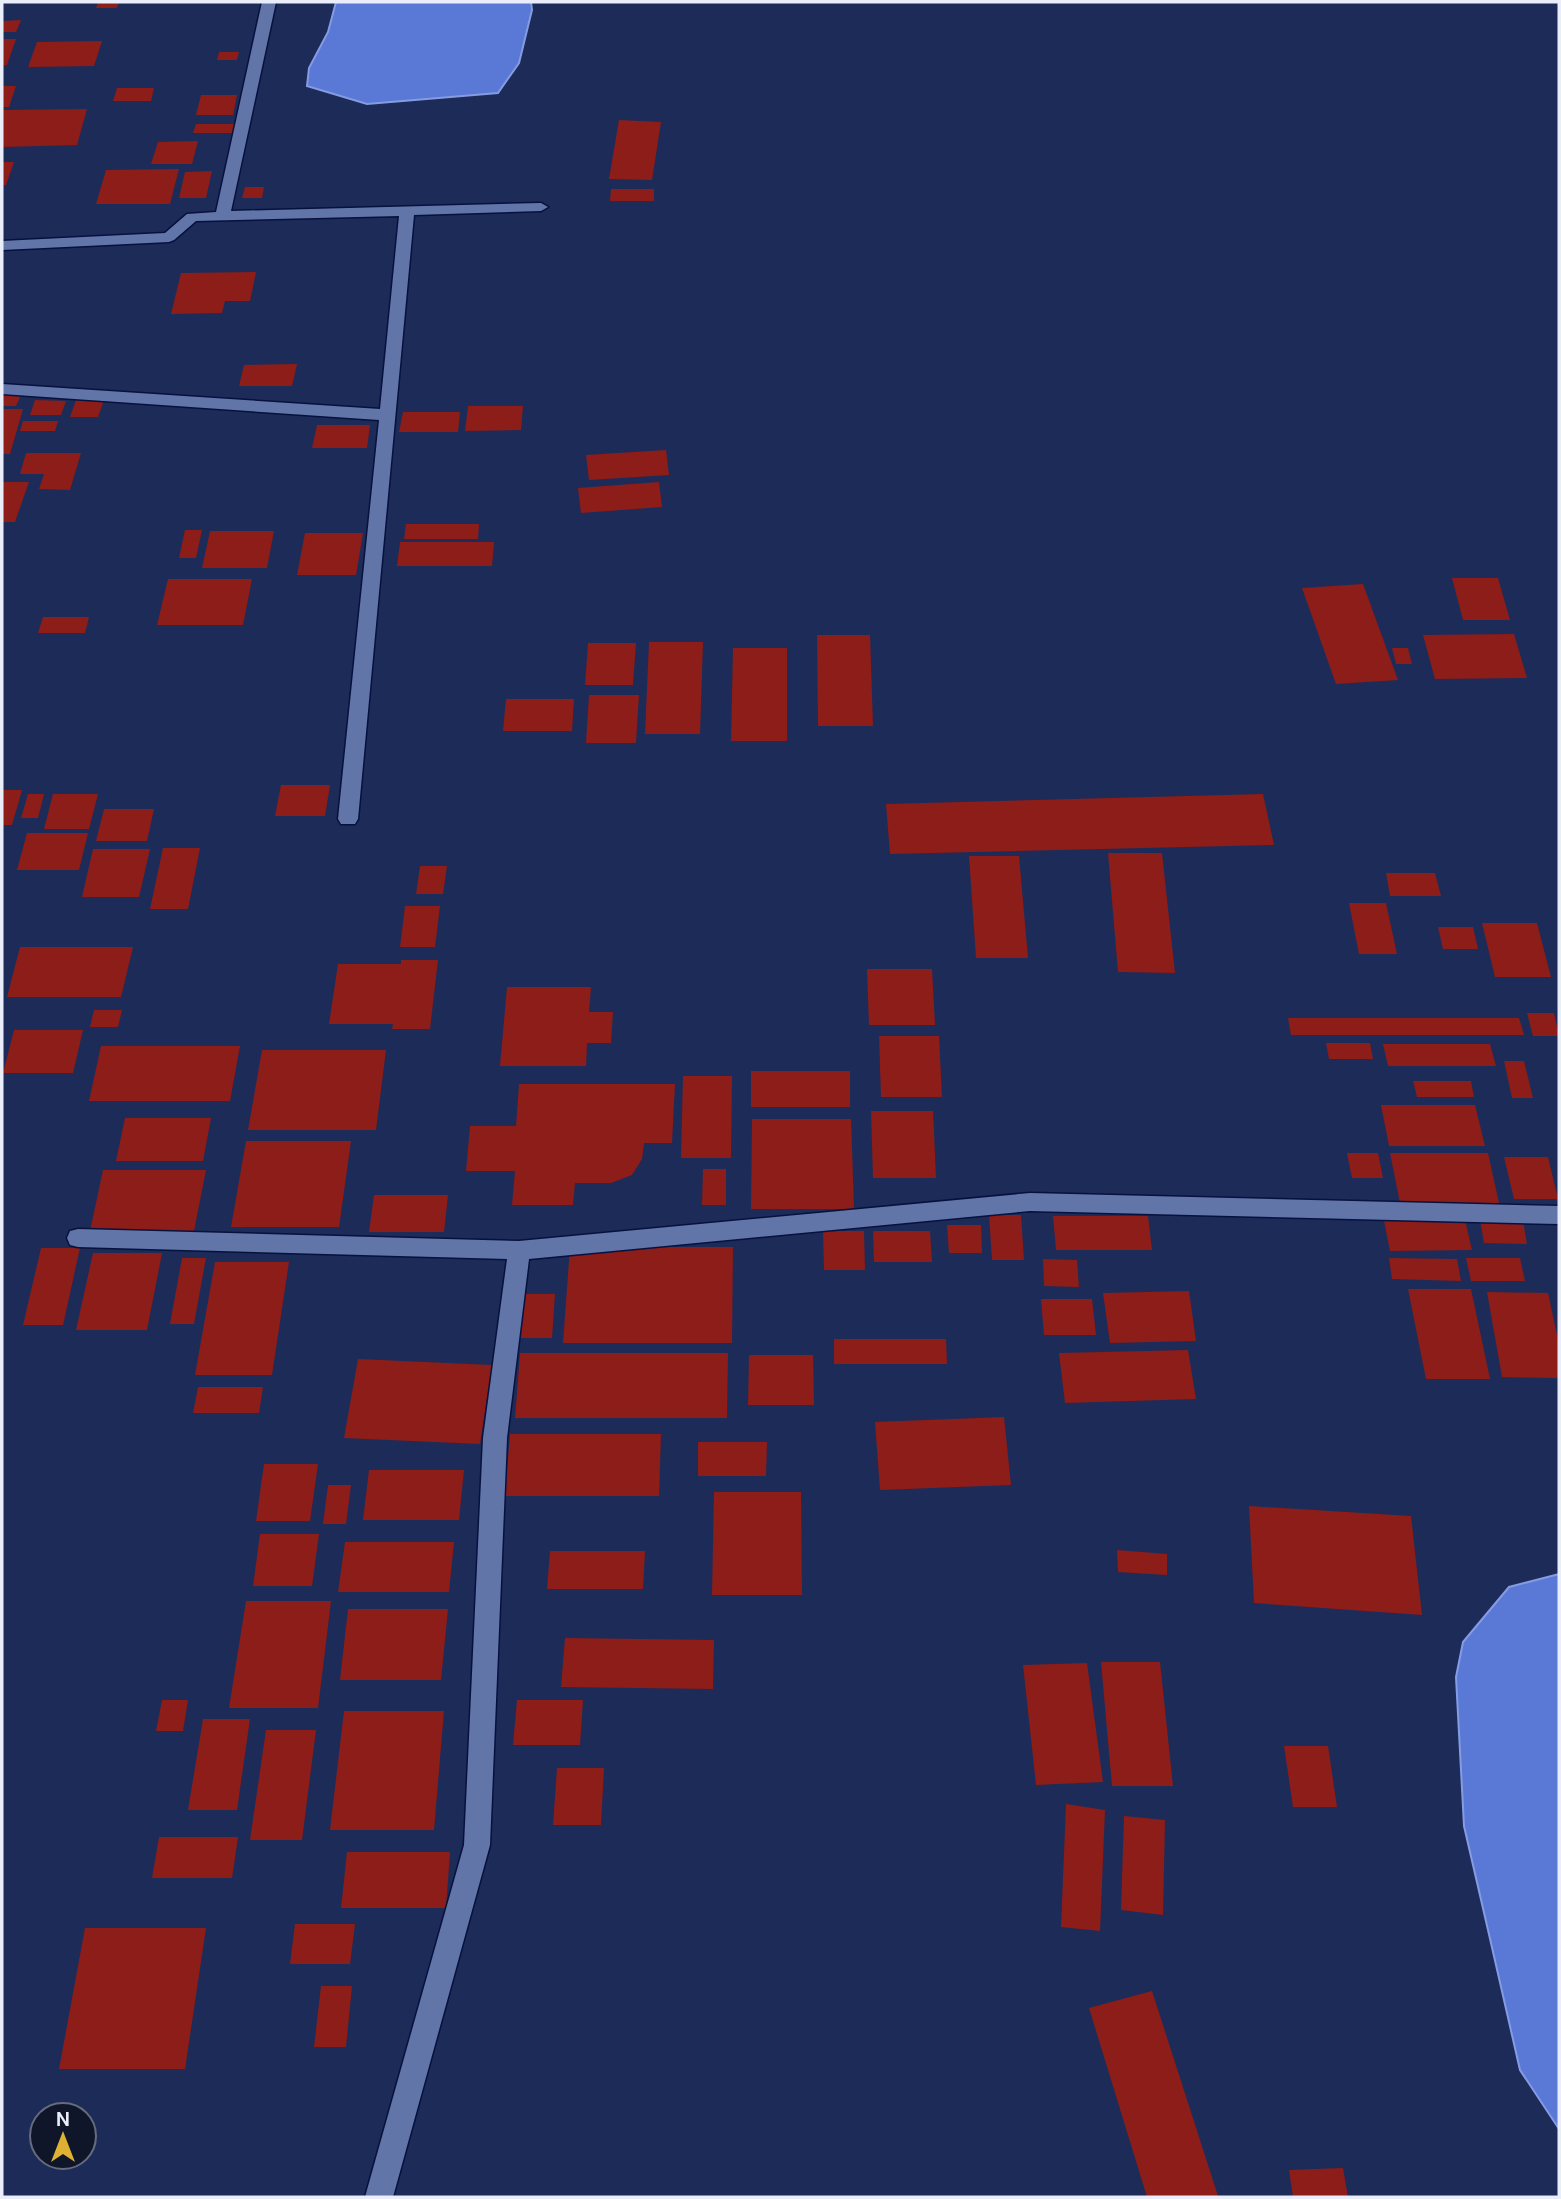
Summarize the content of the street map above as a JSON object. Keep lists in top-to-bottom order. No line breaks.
{"north":"top"}
